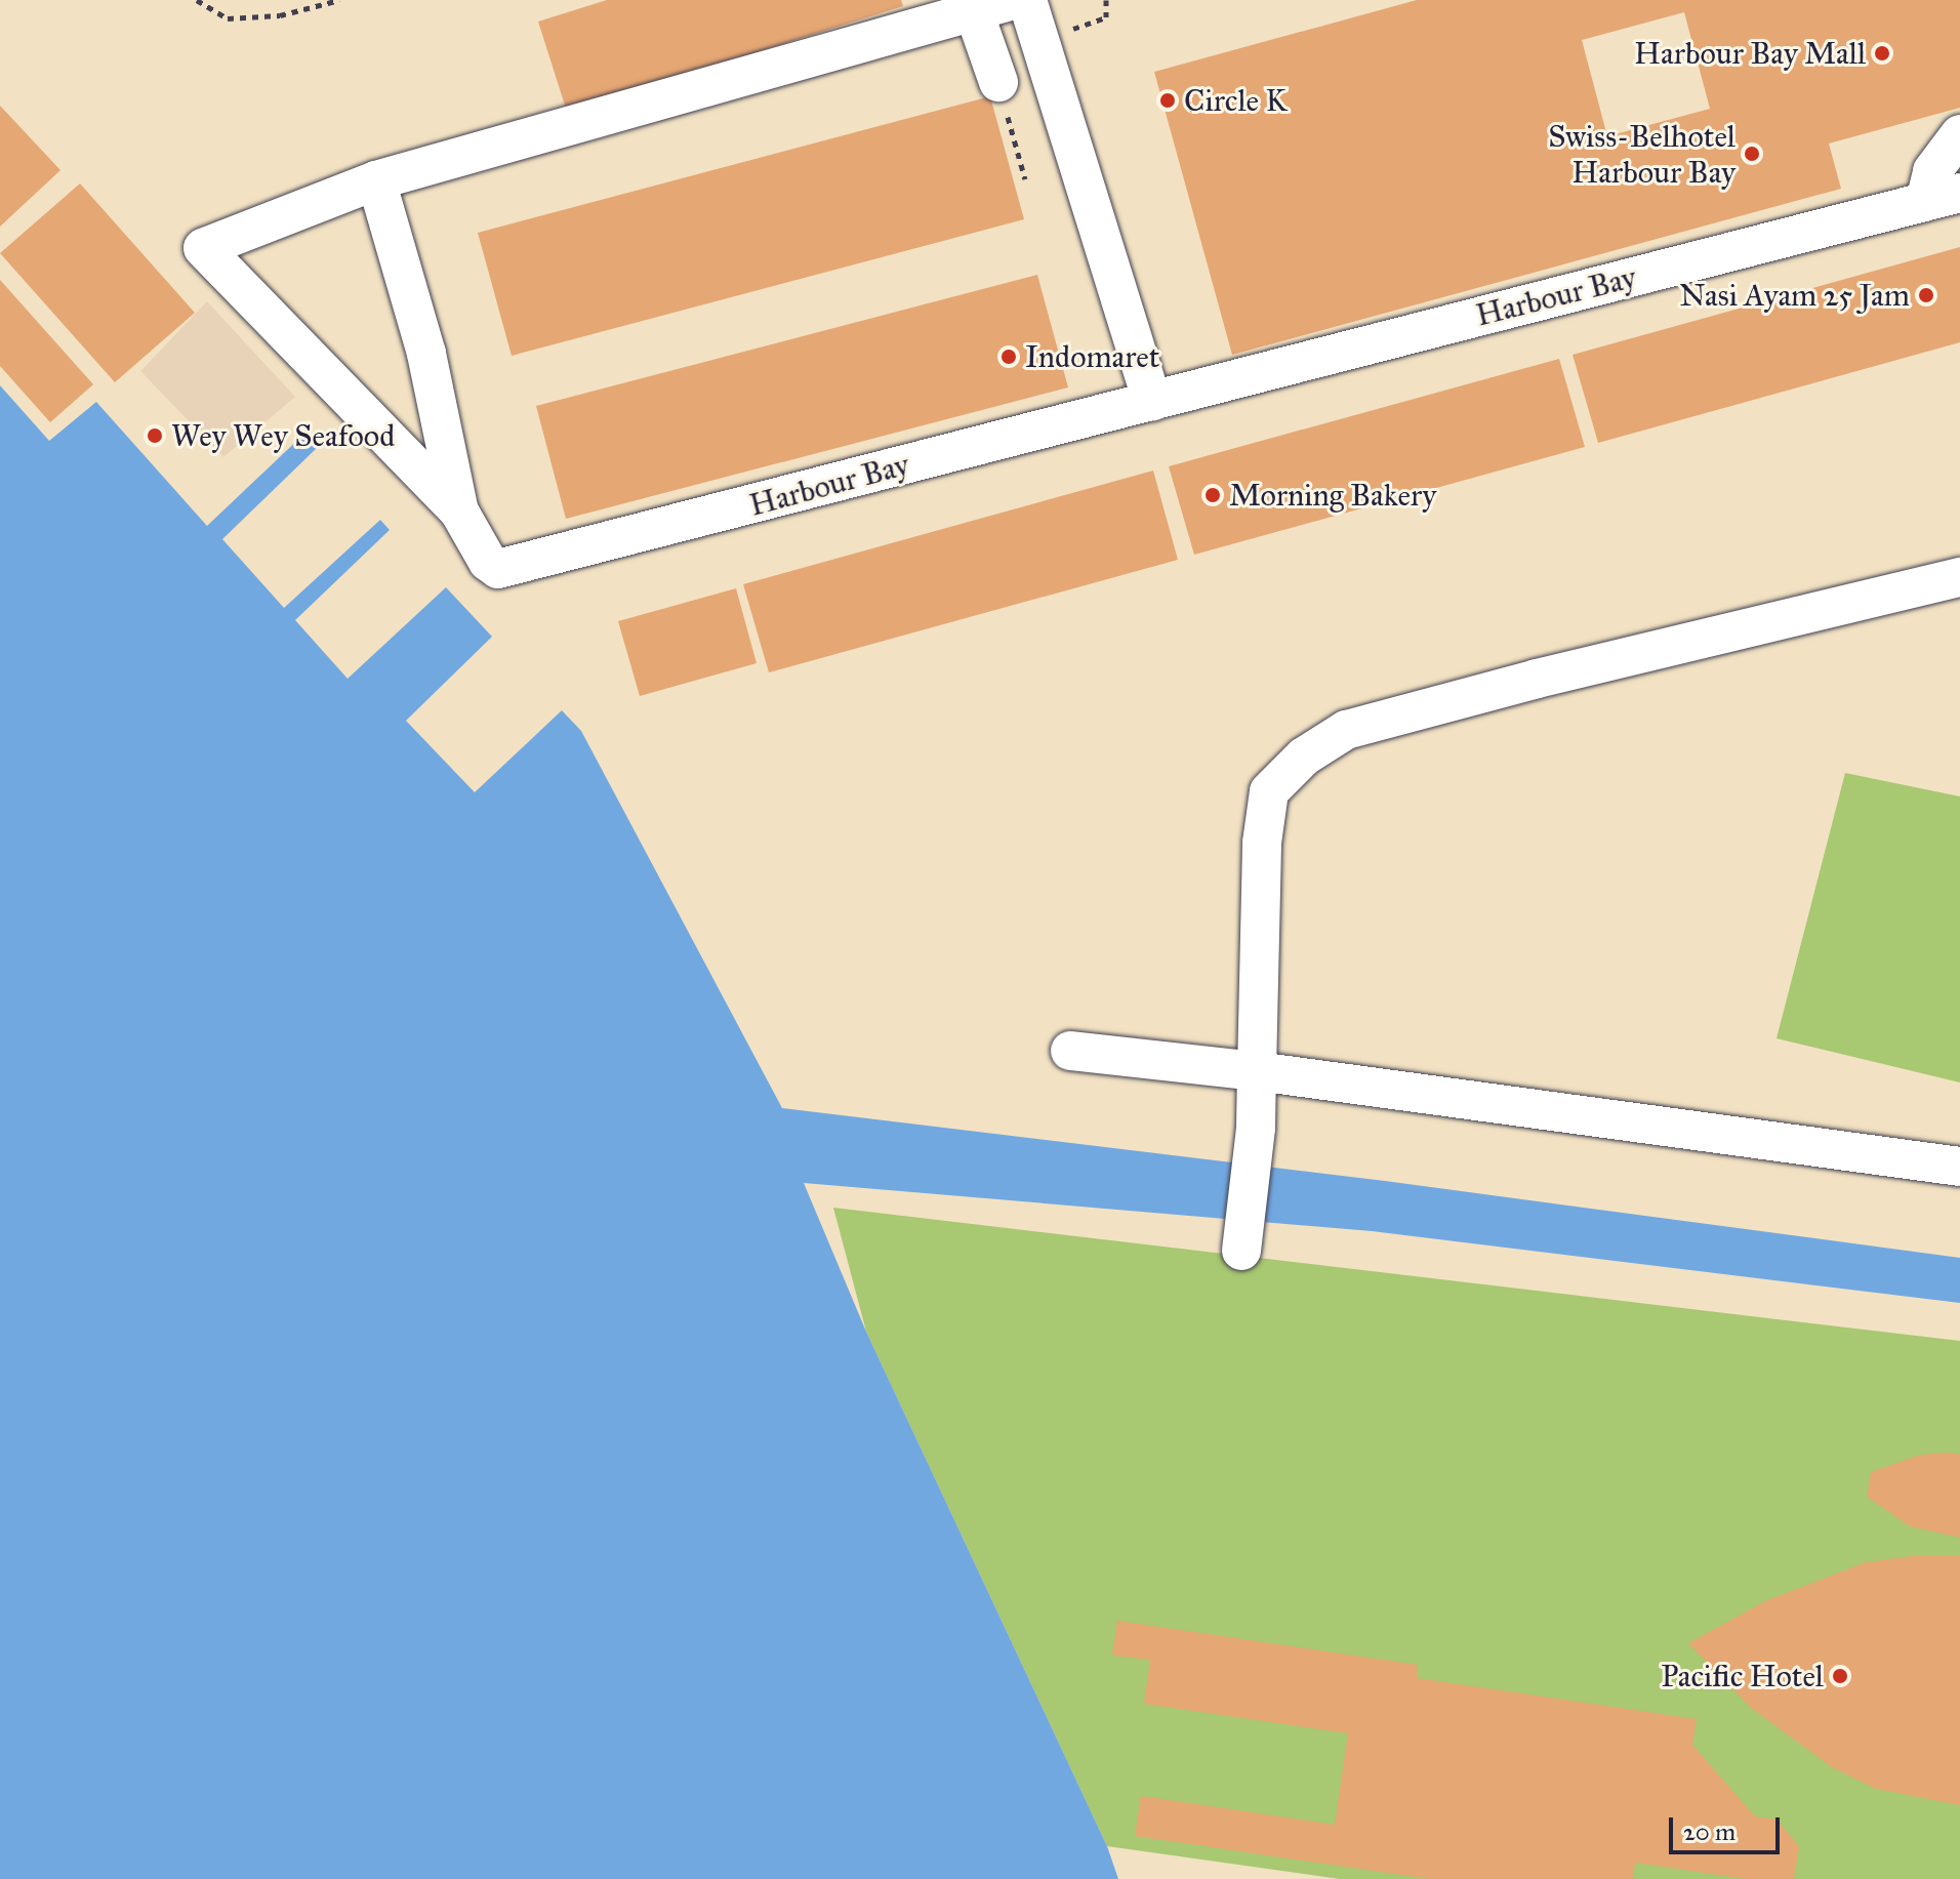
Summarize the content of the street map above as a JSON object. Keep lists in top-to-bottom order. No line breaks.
{"streets":{"lane":["Harbour Bay"]},"places":["Harbour Bay Mall","Circle K","Swiss-Belhotel Harbour Bay","Nasi Ayam 25 Jam","Indomaret","Wey Wey Seafood","Morning Bakery","Pacific Hotel"],"scale_bar":"20 m"}
